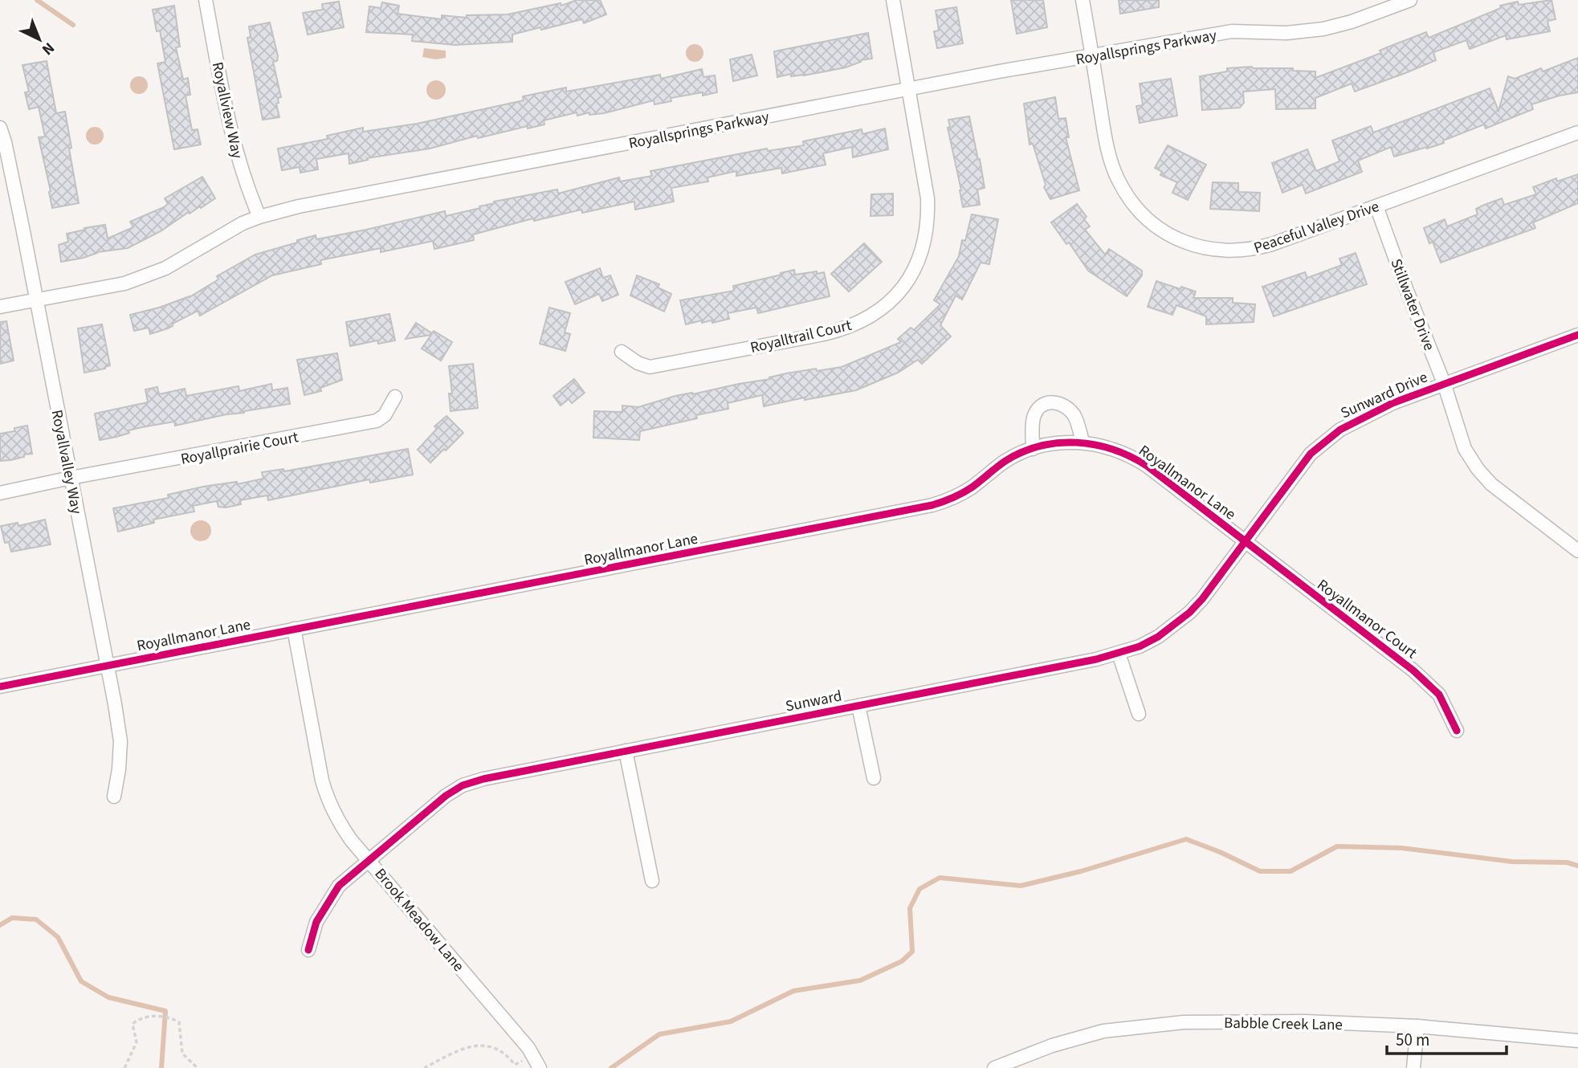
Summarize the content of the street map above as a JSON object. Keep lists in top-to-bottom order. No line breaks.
{"streets":{"street":["Royallsprings Parkway","Royallview Way","Peaceful Valley Drive","Stillwater Drive","Royalltrail Court","Sunward Drive","Royallprairie Court","Royallvalley Way","Royallmanor Lane","Royallmanor Court","Sunward","Brook Meadow Lane","Babble Creek Lane"]},"crossings":[["Royallsprings Parkway","Royallview Way"],["Royallsprings Parkway","Peaceful Valley Drive"],["Royallsprings Parkway","Royalltrail Court"],["Royallsprings Parkway","Royallvalley Way"],["Peaceful Valley Drive","Stillwater Drive"],["Stillwater Drive","Sunward Drive"],["Sunward Drive","Royallmanor Lane"],["Sunward Drive","Royallmanor Court"],["Sunward Drive","Sunward"],["Royallprairie Court","Royallvalley Way"],["Royallvalley Way","Royallmanor Lane"],["Royallmanor Lane","Royallmanor Court"],["Royallmanor Lane","Sunward"],["Royallmanor Lane","Brook Meadow Lane"],["Royallmanor Court","Sunward"],["Sunward","Brook Meadow Lane"]],"scale_bar":"50 m","north":"bottom right"}
